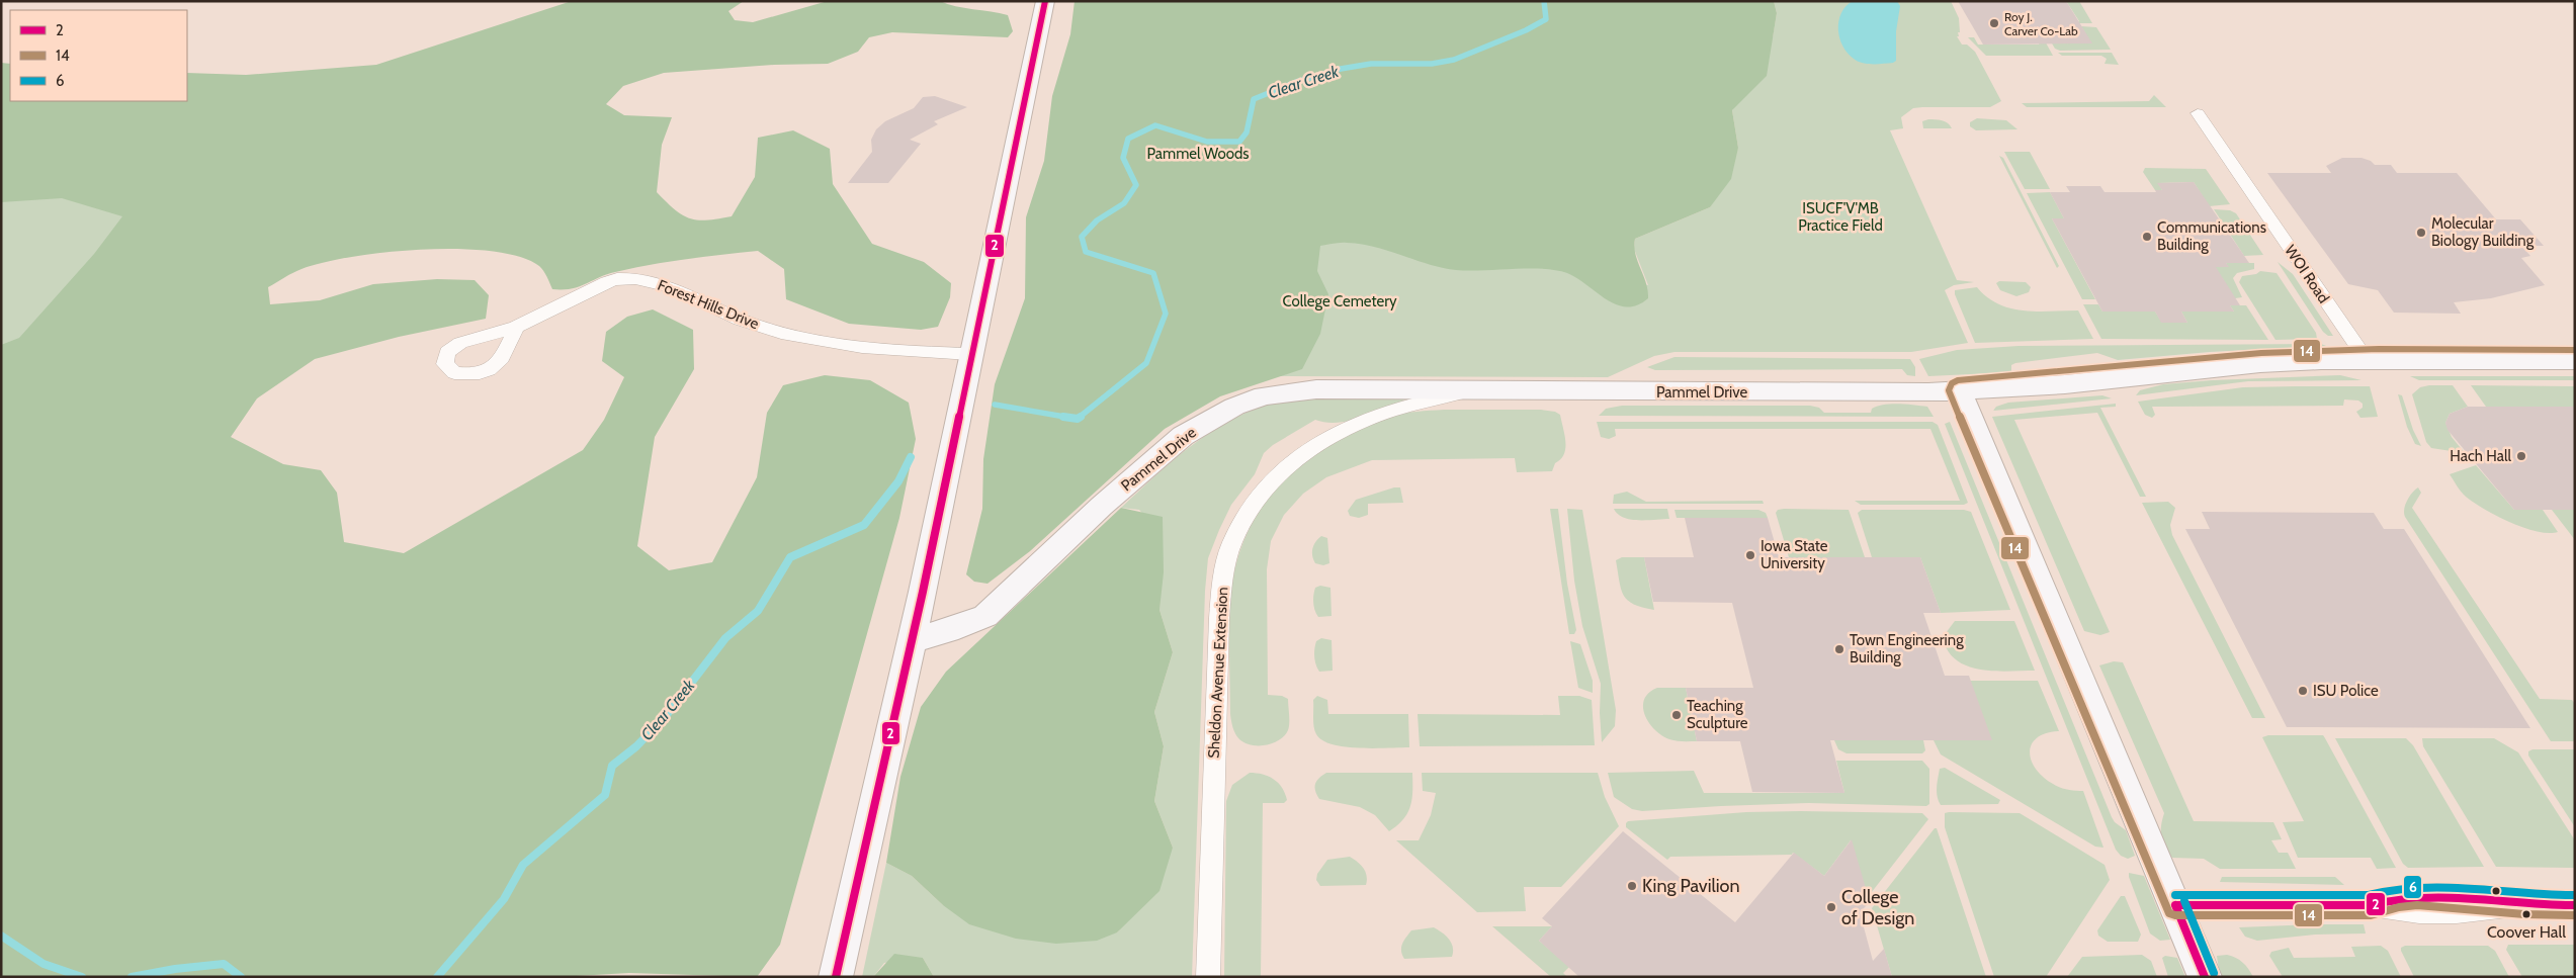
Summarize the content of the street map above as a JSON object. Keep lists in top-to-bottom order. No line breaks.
{"streets":{"street":["WOI Road","Forest Hills Drive","Pammel Drive","Sheldon Avenue Extension"]},"crossings":[["WOI Road","Pammel Drive"],["Pammel Drive","Sheldon Avenue Extension"]],"water":["Clear Creek"],"parks":["Pammel Woods","ISUCF'V'MB Practice Field","College Cemetery"],"places":["Roy J. Carver Co-Lab","Molecular Biology Building","Communications Building","Hach Hall","Iowa State University","Town Engineering Building","ISU Police","Teaching Sculpture","King Pavilion","College of Design","Coover Hall"],"lines":["transit line 2","transit line 14","transit line 6"],"legend":["2","14","6"]}
